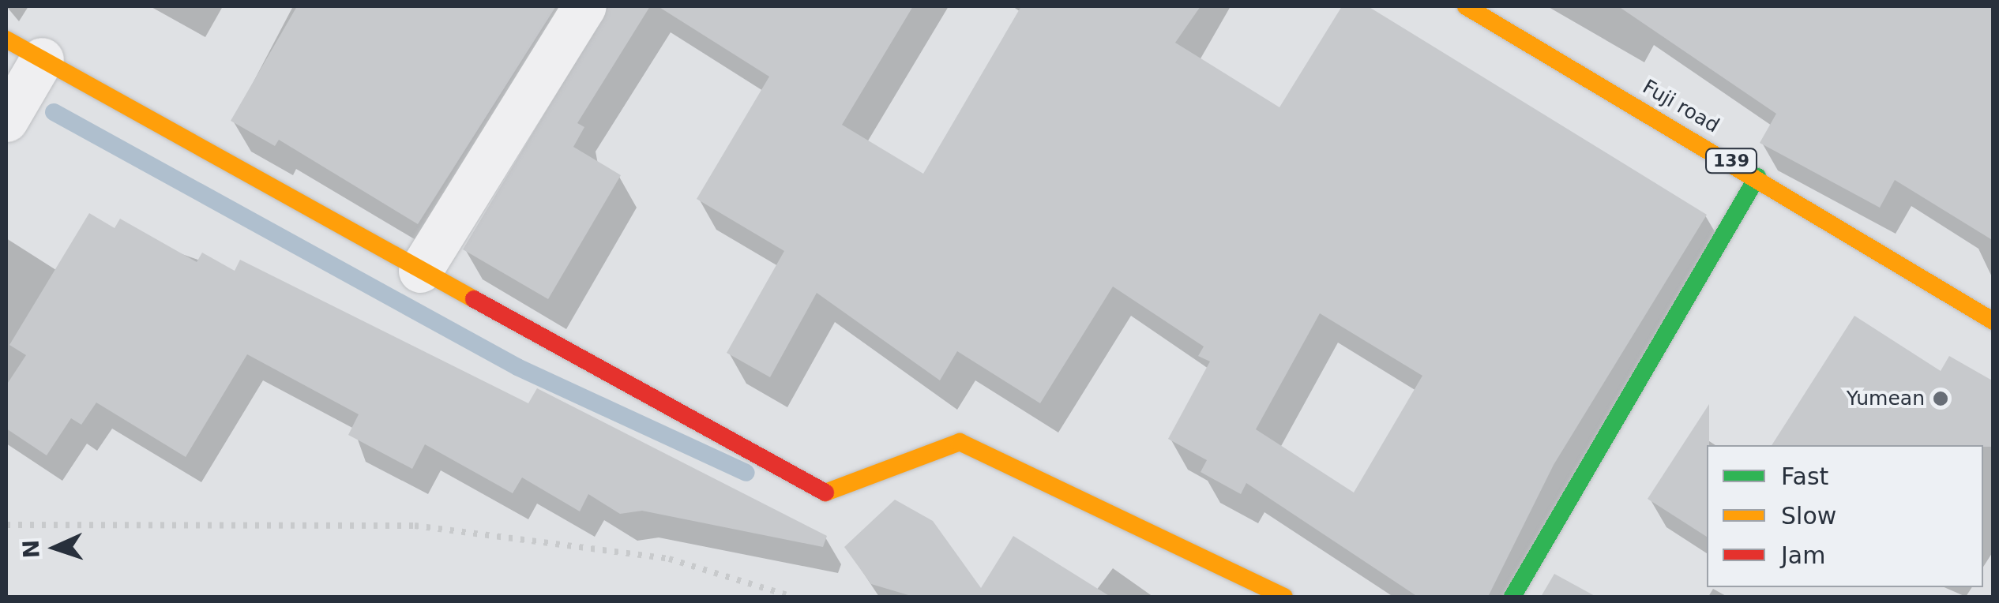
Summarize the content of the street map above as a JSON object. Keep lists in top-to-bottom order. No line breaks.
{"streets":{"main road":["Fuji road","139"]},"places":["Yumean"],"legend":["Fast","Slow","Jam"],"north":"left"}
